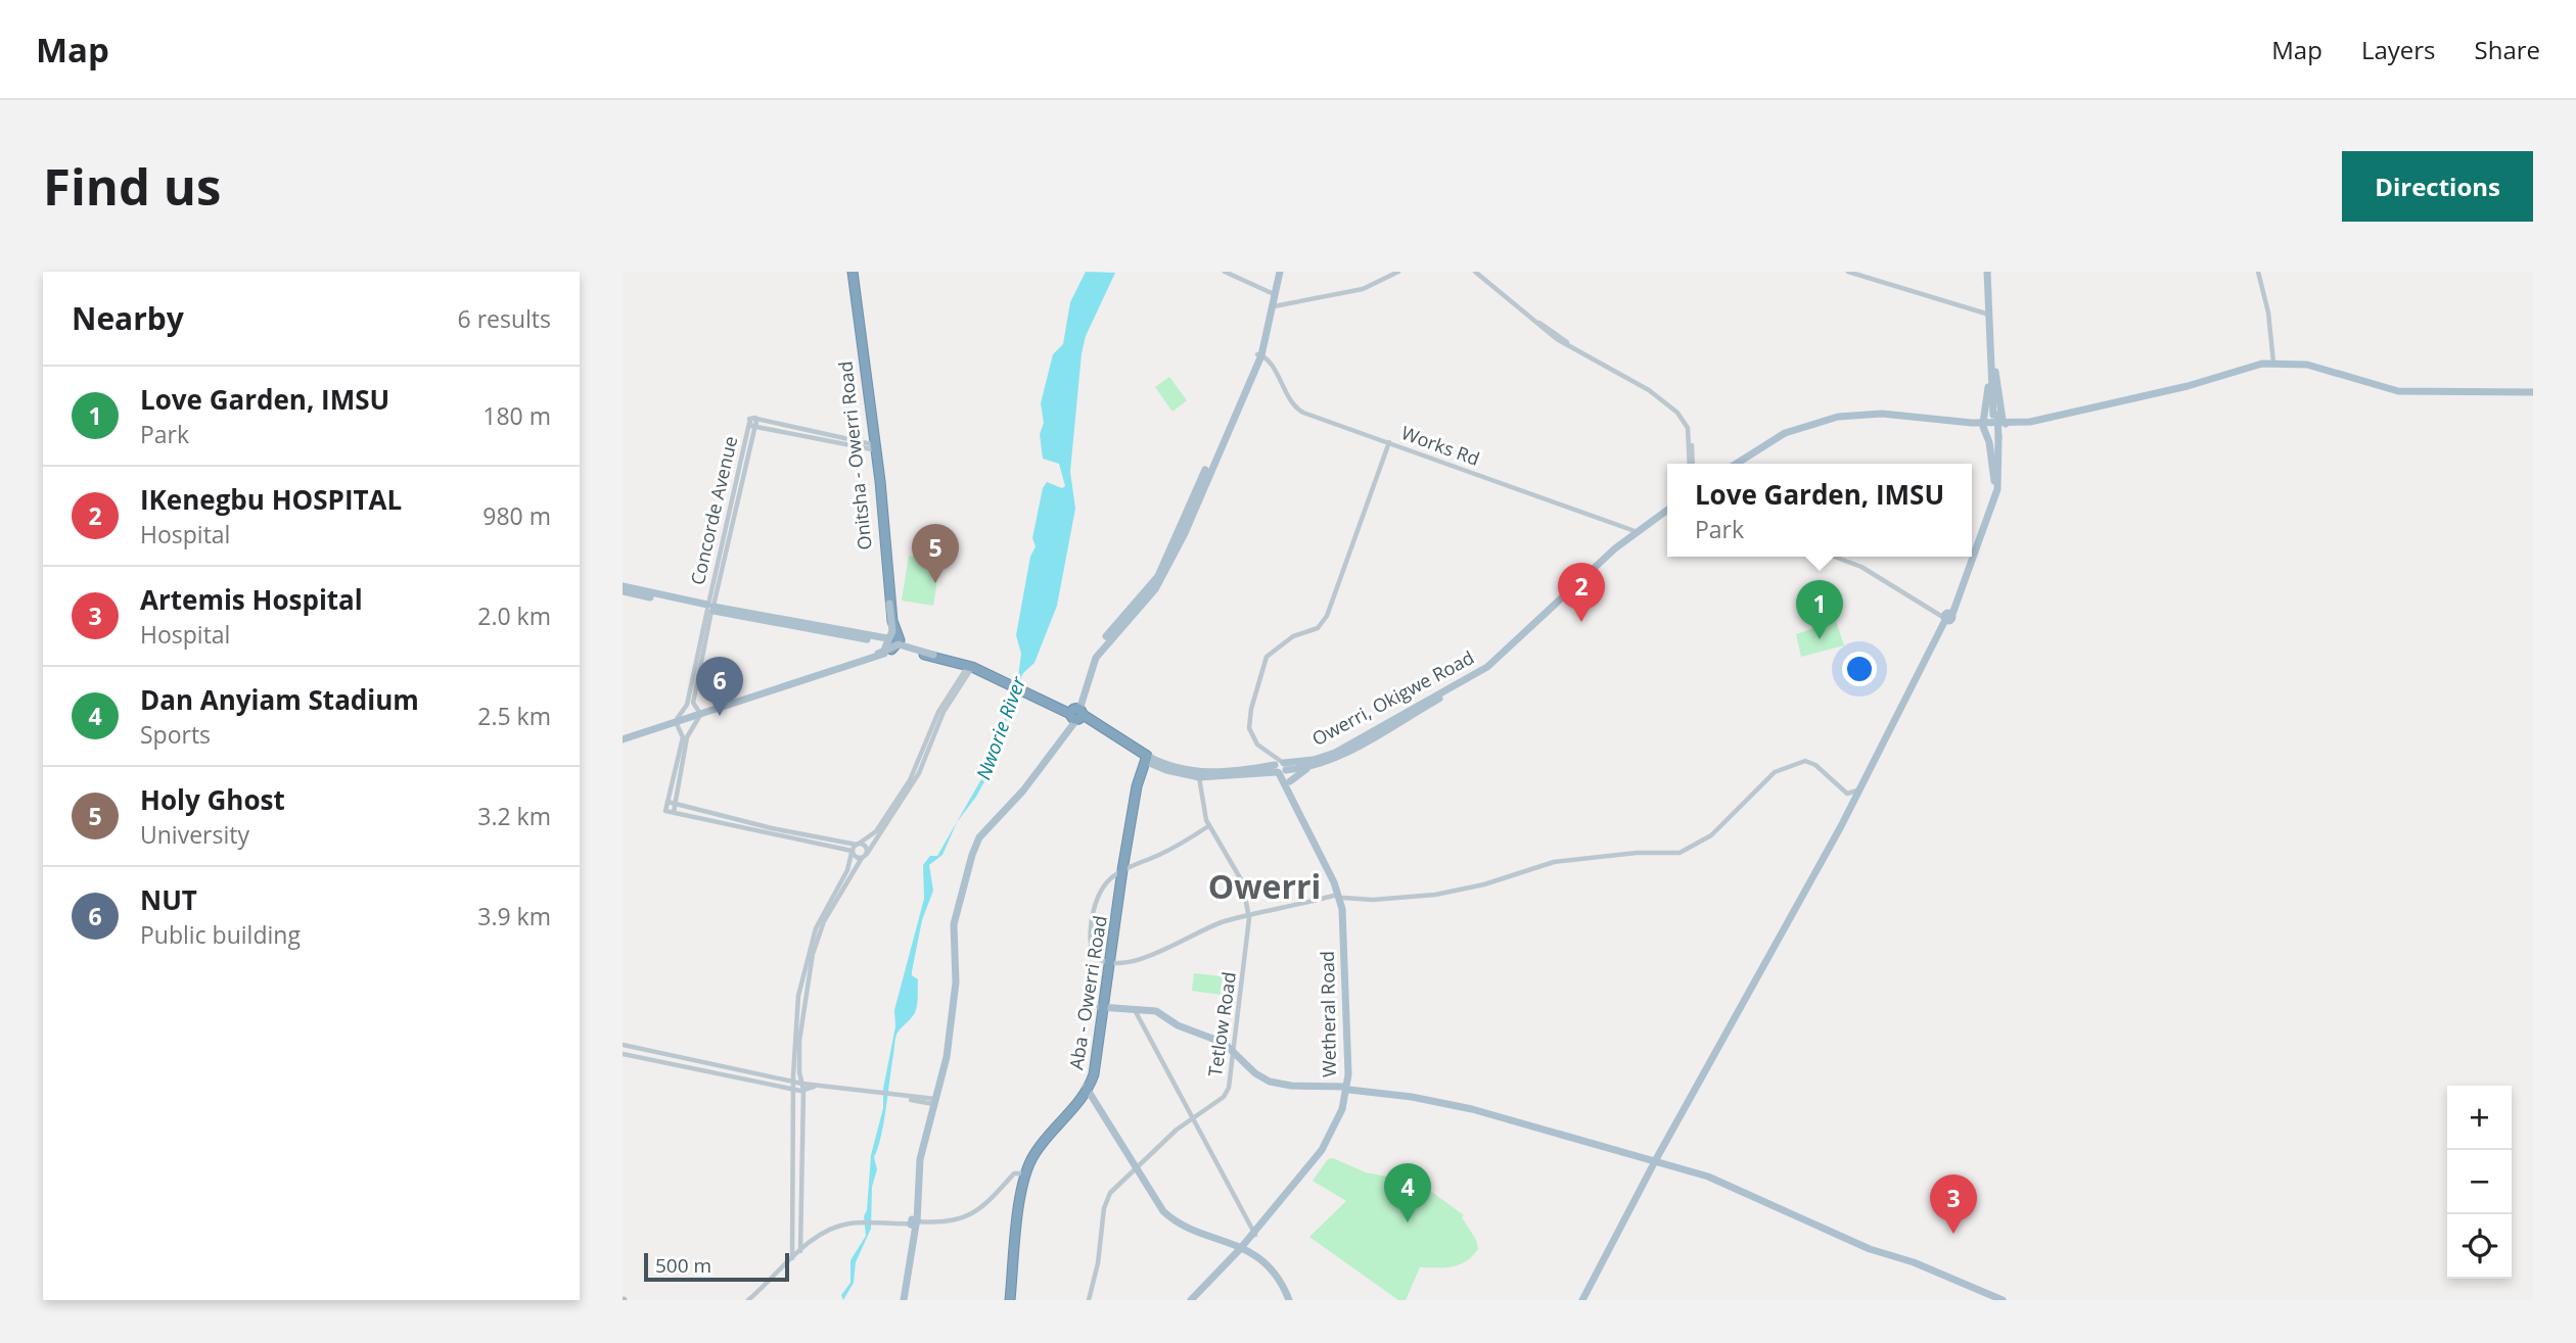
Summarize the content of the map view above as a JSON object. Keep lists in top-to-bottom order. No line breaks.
{"streets":{"highway":["Onitsha - Owerri Road"],"main road":["Owerri, Okigwe Road","Wetheral Road"],"street":["Works Rd","Concorde Avenue","Tetlow Road"]},"crossings":[["Owerri, Okigwe Road","Wetheral Road"]],"districts":["Owerri"],"water":["Nworie River"],"scale_bar":"500 m","page":{"header":"Map","nav":["Map","Layers","Share"],"buttons":"Directions","title":"Find us","heading":["Nearby","6 results"],"list":[{"mark":"1","name":"Love Garden, IMSU","note":"Park","value":"180 m"},{"mark":"2","name":"IKenegbu HOSPITAL","note":"Hospital","value":"980 m"},{"mark":"3","name":"Artemis Hospital","note":"Hospital","value":"2.0 km"},{"mark":"4","name":"Dan Anyiam Stadium","note":"Sports","value":"2.5 km"},{"mark":"5","name":"Holy Ghost","note":"University","value":"3.2 km"},{"mark":"6","name":"NUT","note":"Public building","value":"3.9 km"}],"popup":["Love Garden, IMSU","Park"],"pins":["5","2","1","6","4","3"],"map_buttons":["+","−"],"scale":"500 m"}}
